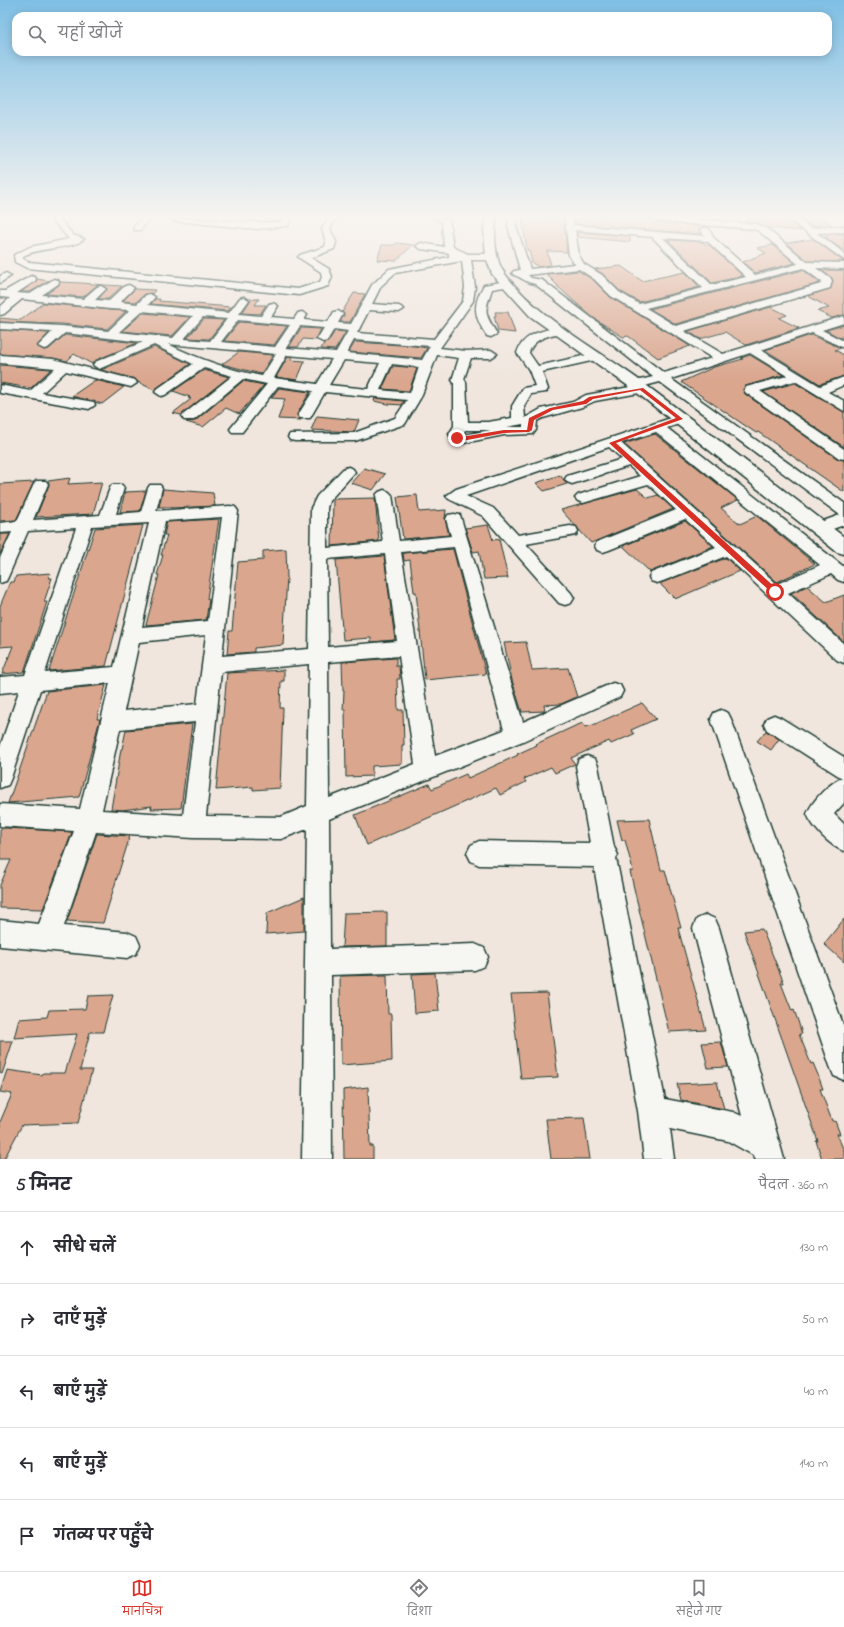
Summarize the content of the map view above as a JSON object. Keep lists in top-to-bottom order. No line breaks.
{"page":{"search":"यहाँ खोजें","heading":["5 मिनट","पैदल · 360 m"],"list":[["सीधे चलें","130 m"],["दाएँ मुड़ें","50 m"],["बाएँ मुड़ें","40 m"],["बाएँ मुड़ें","140 m"],"गंतव्य पर पहुँचे"],"nav":["मानचित्र","दिशा","सहेजे गए"]}}
